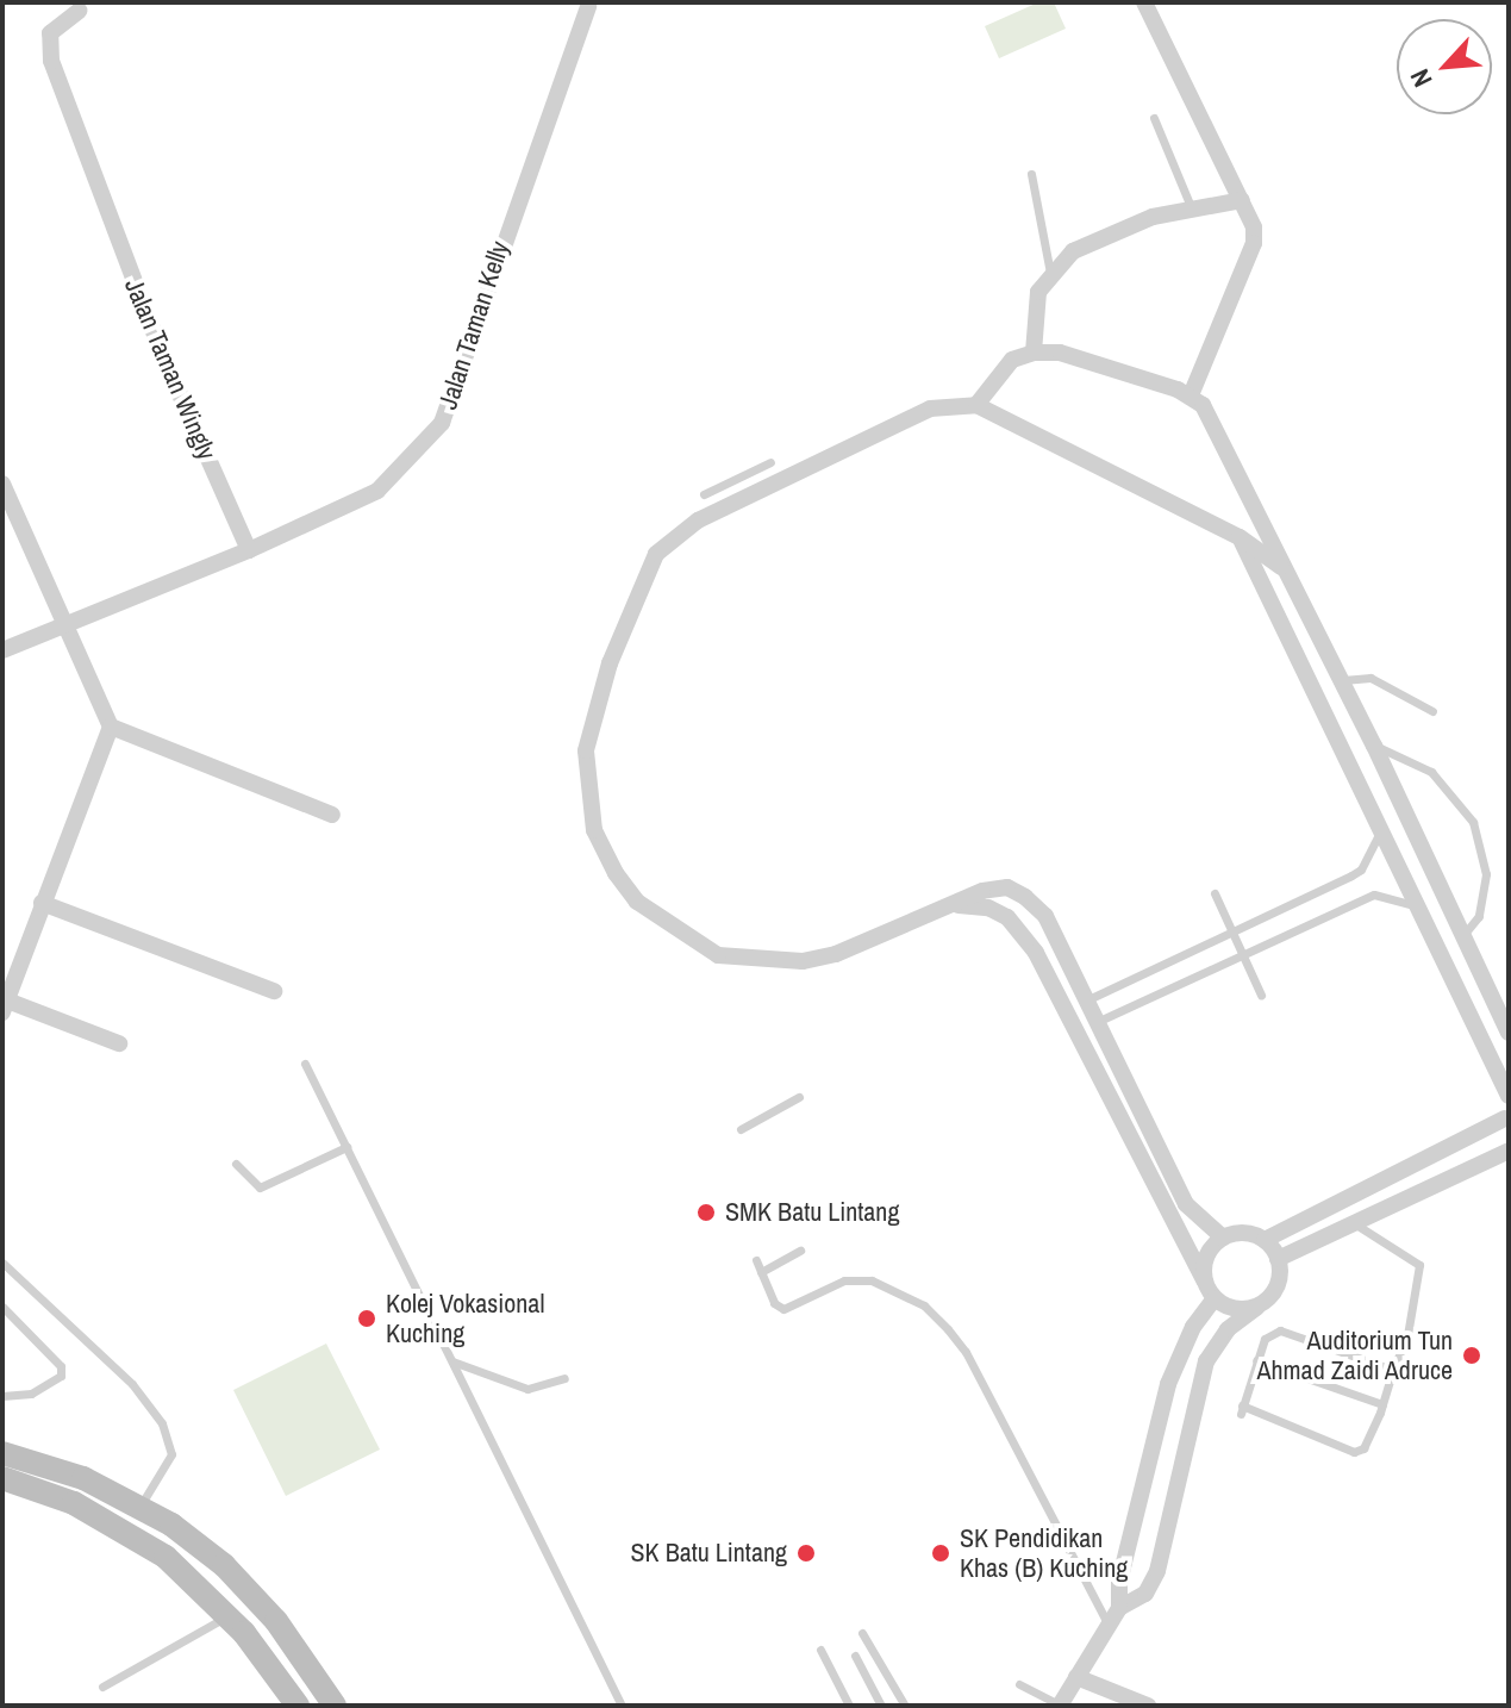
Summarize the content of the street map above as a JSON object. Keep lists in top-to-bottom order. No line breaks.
{"streets":{"street":["Jalan Taman Kelly","Jalan Taman Wingly"]},"crossings":[["Jalan Taman Kelly","Jalan Taman Wingly"]],"places":["SMK Batu Lintang","Kolej Vokasional Kuching","Auditorium Tun Ahmad Zaidi Adruce","SK Batu Lintang","SK Pendidikan Khas (B) Kuching"],"north":"bottom left"}
